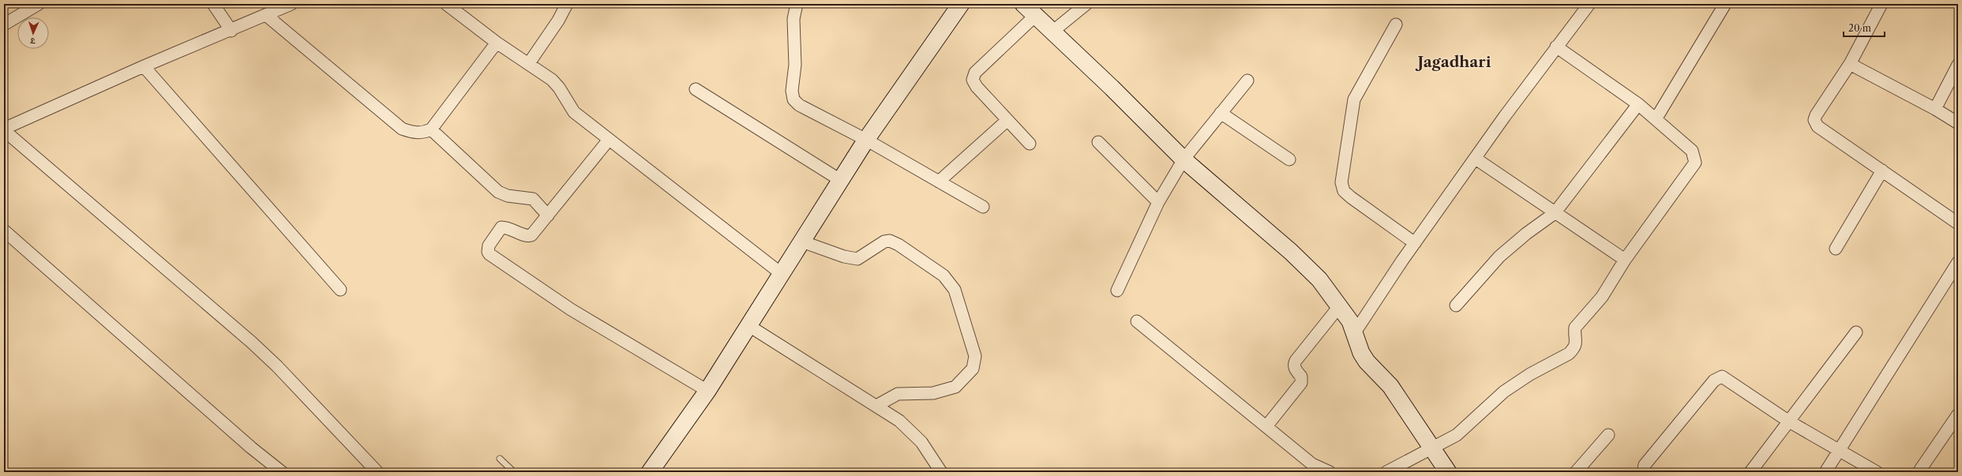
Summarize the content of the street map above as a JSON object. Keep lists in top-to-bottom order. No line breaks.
{"districts":["Jagadhari"],"scale_bar":"20 m","north":"bottom"}
